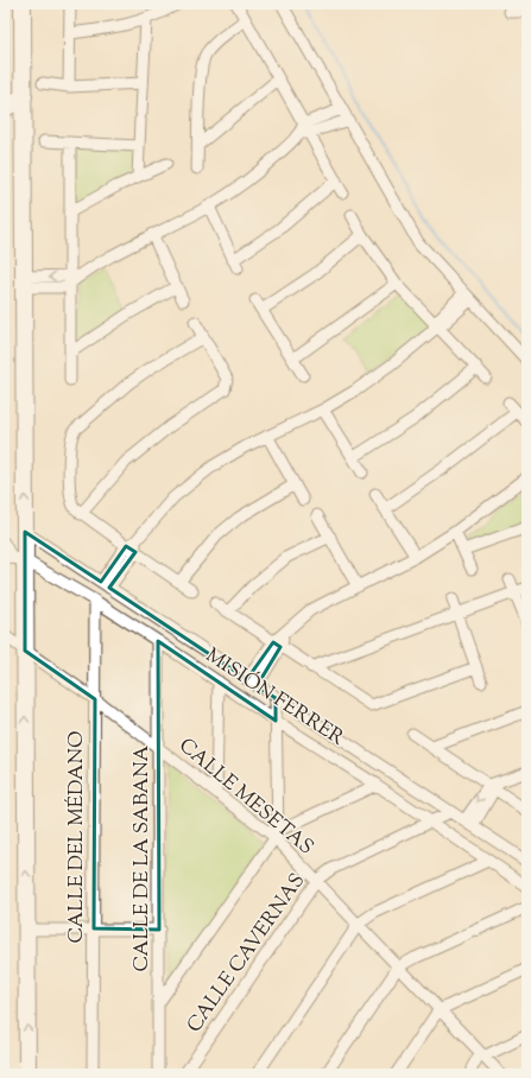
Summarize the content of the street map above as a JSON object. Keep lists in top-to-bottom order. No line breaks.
{"streets":{"street":["MISIÓN FERRER","CALLE MESETAS","CALLE DEL MÉDANO","CALLE DE LA SABANA","CALLE CAVERNAS"]},"crossings":[["MISIÓN FERRER","CALLE DEL MÉDANO"],["MISIÓN FERRER","CALLE DE LA SABANA"],["MISIÓN FERRER","CALLE CAVERNAS"],["CALLE MESETAS","CALLE DEL MÉDANO"],["CALLE MESETAS","CALLE DE LA SABANA"],["CALLE MESETAS","CALLE CAVERNAS"]]}
